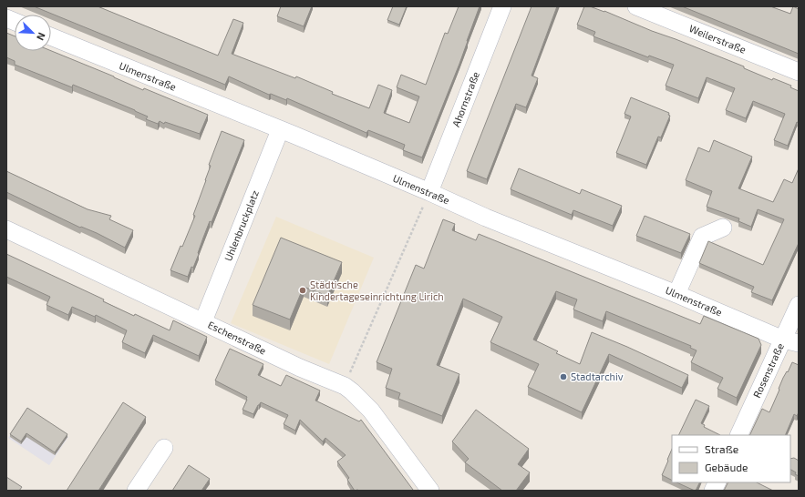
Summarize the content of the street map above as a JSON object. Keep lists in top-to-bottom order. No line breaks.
{"streets":{"street":["Weilerstraße","Ulmenstraße","Ahornstraße","Uhlenbruckplatz","Eschenstraße","Rosenstraße"]},"crossings":[["Ulmenstraße","Ahornstraße"],["Ulmenstraße","Uhlenbruckplatz"],["Ulmenstraße","Rosenstraße"],["Uhlenbruckplatz","Eschenstraße"]],"places":["Städtische Kindertageseinrichtung Lirich","Stadtarchiv"],"legend":["Straße","Gebäude"],"north":"bottom right"}
